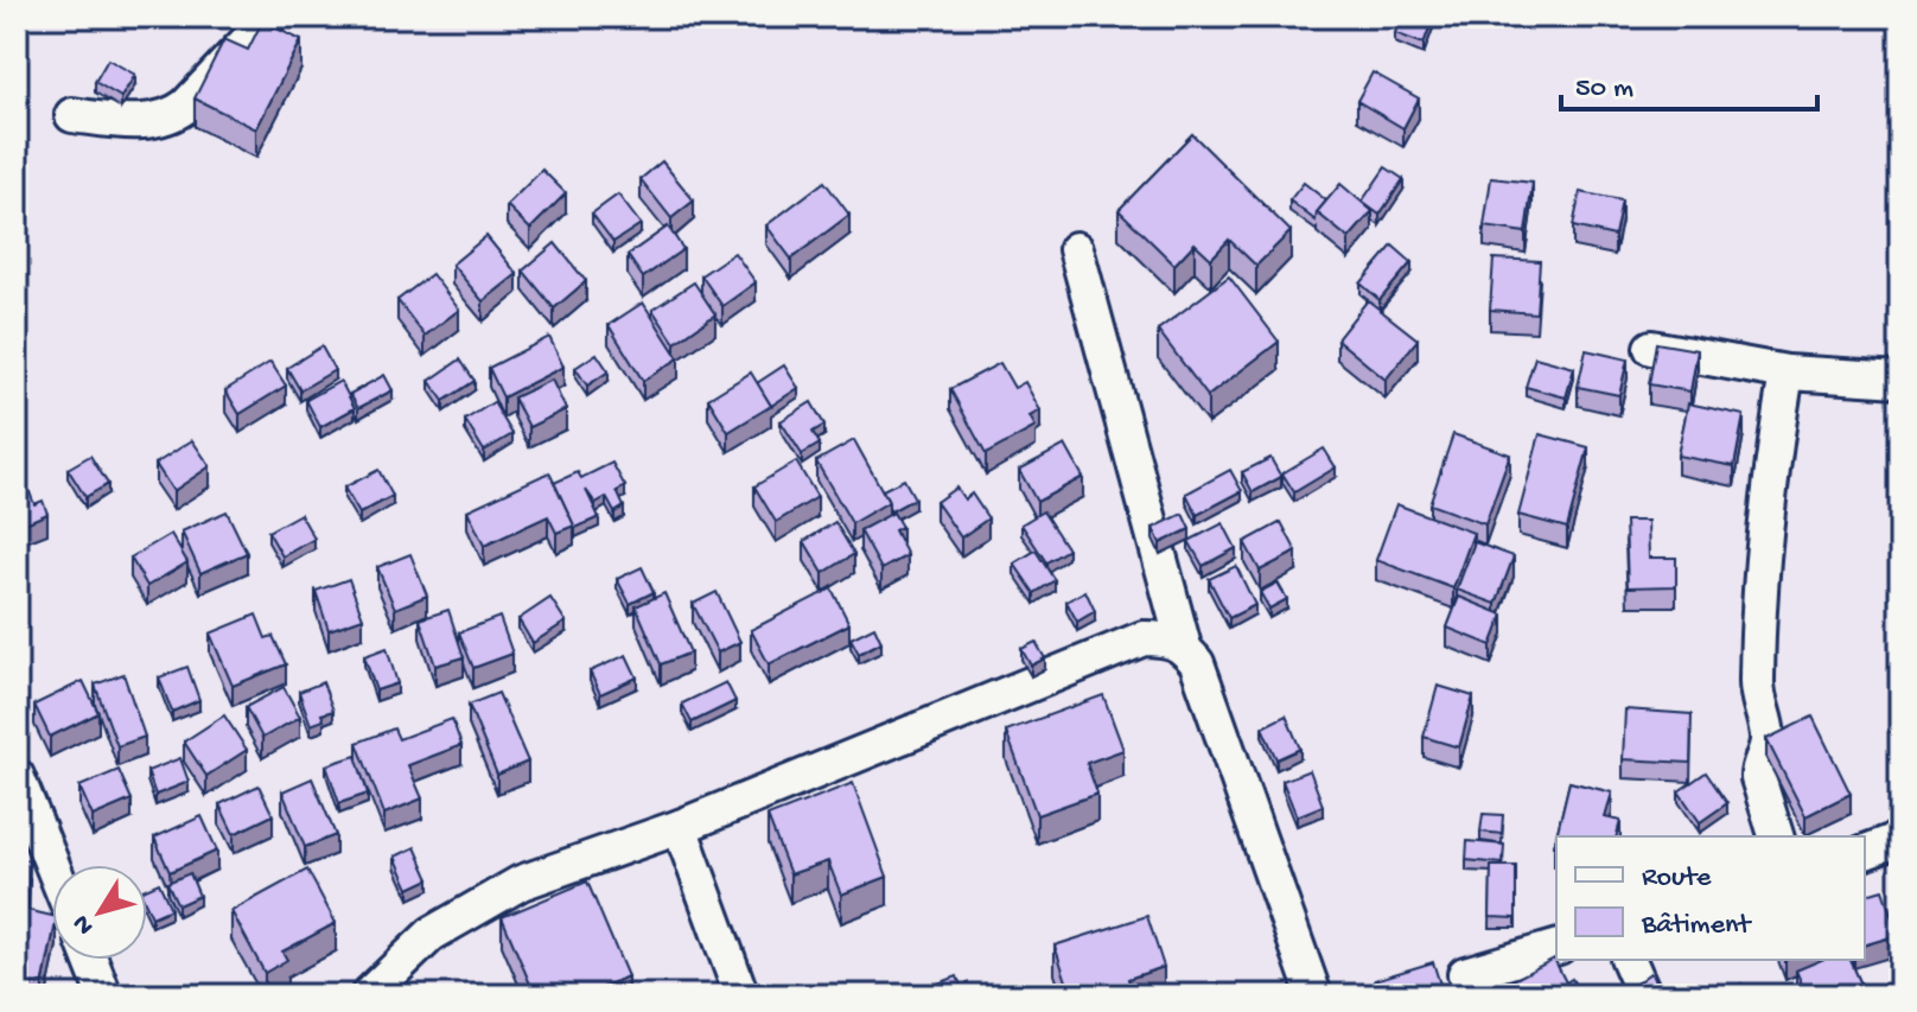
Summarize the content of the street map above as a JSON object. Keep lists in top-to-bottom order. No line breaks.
{"legend":["Route","Bâtiment"],"scale_bar":"50 m","north":"bottom left"}
